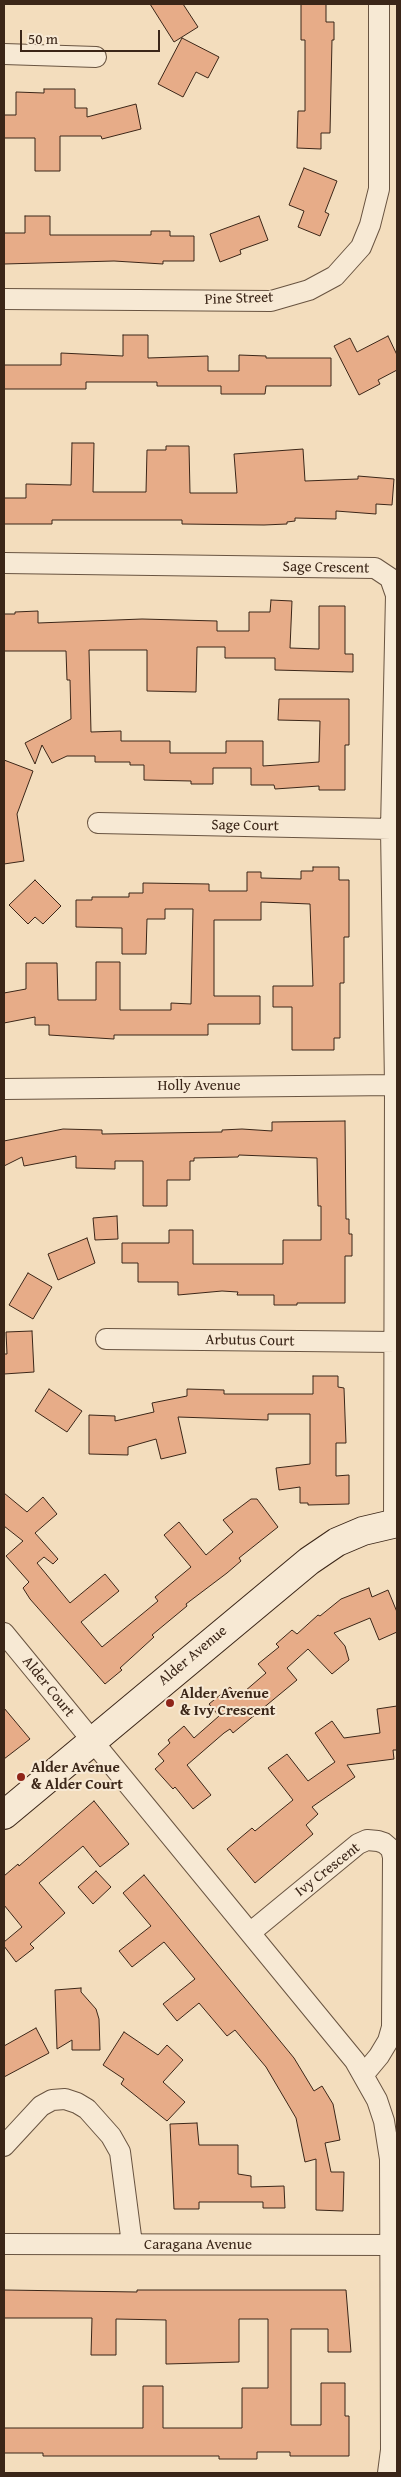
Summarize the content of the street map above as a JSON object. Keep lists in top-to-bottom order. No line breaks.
{"streets":{"street":["Pine Street","Sage Crescent","Sage Court","Holly Avenue","Arbutus Court","Alder Avenue","Alder Court","Ivy Crescent","Caragana Avenue"]},"crossings":[["Sage Crescent","Sage Court"],["Sage Crescent","Holly Avenue"],["Sage Crescent","Arbutus Court"],["Sage Crescent","Alder Avenue"],["Alder Avenue","Alder Court"]],"places":["Alder Avenue & Ivy Crescent","Alder Avenue & Alder Court"],"scale_bar":"50 m"}
